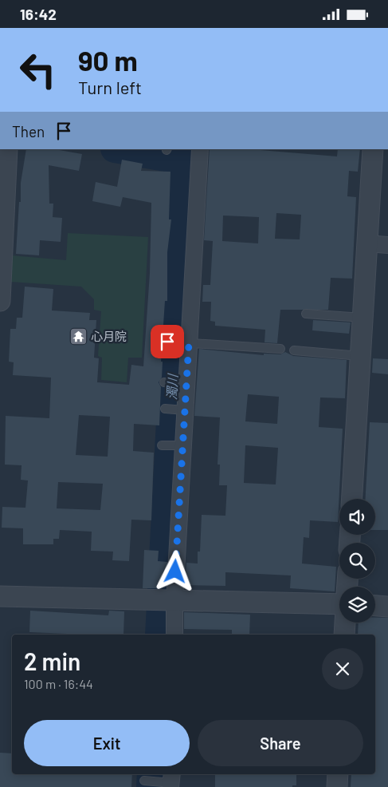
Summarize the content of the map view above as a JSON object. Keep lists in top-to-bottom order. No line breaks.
{"water":["濁川"],"places":{"temple":["心月院"]},"page":{"status":"16:42","turn":["90 m","Turn left"],"then":"Then","heading":["2 min","100 m · 16:44"],"buttons":["Exit","Share"]}}
